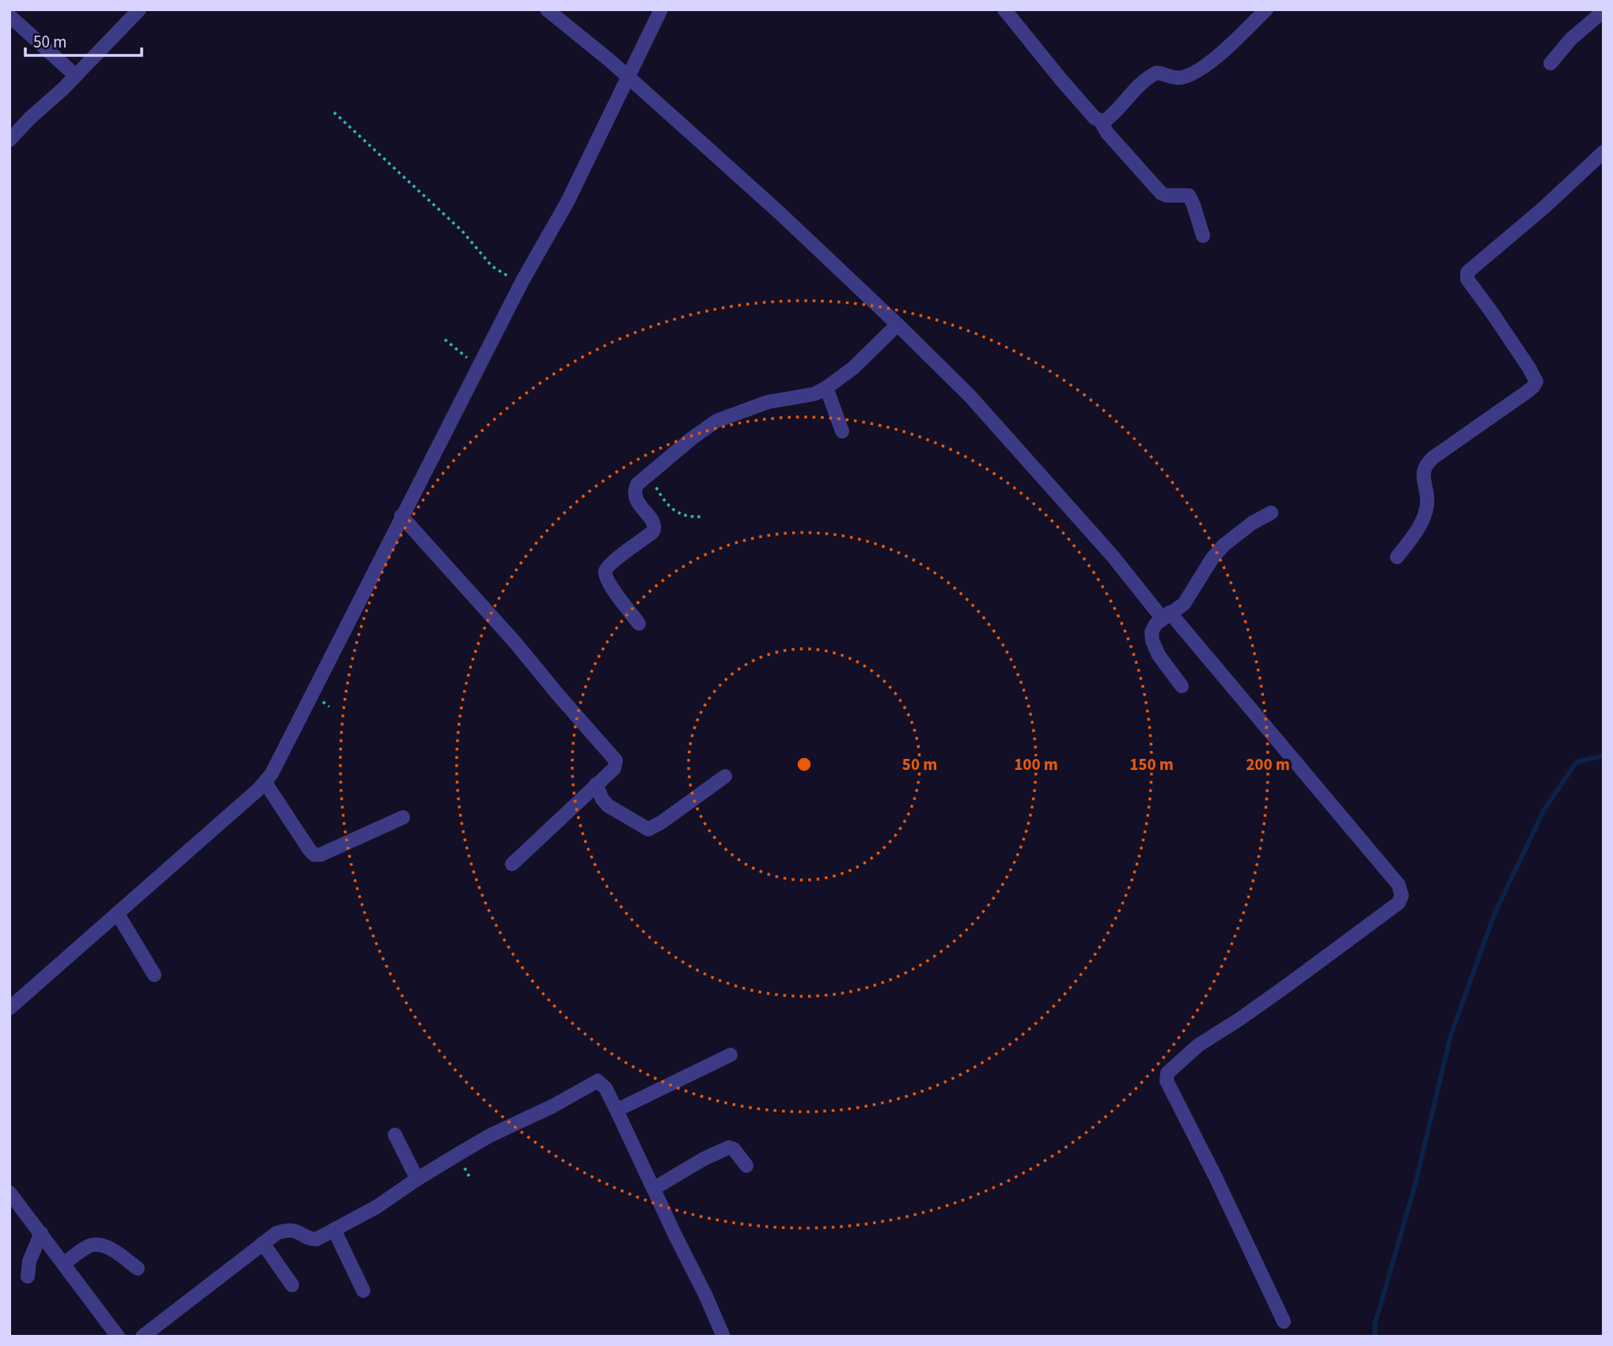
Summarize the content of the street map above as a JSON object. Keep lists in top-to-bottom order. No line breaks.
{"scale_bar":"50 m","rings":["50 m","100 m","150 m","200 m"]}
